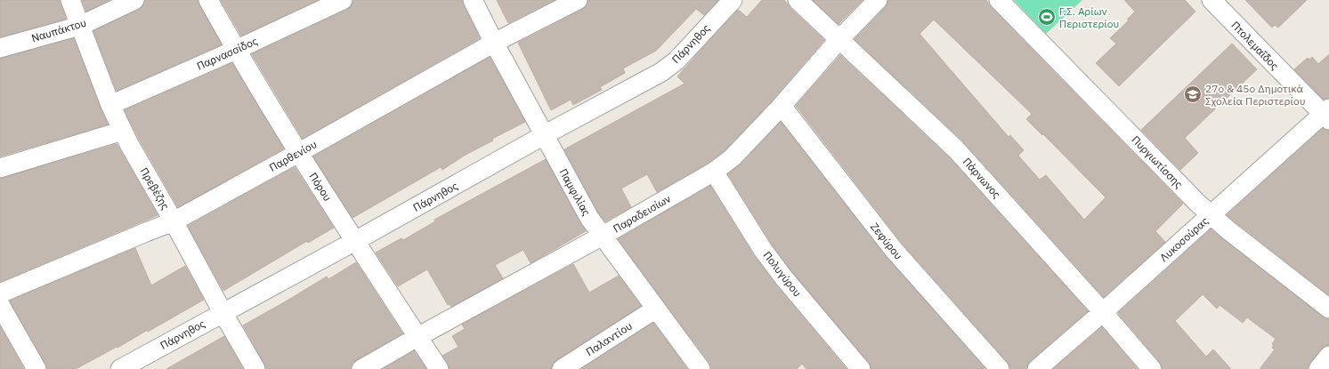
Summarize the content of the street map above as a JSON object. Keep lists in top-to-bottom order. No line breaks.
{"streets":{"street":["Ναυπάκτου","Πάρνηθος","Πτολεμαΐδος","Παρνασσίδος","Παρθενίου","Πυργιωτίσσης","Πάρνωνος","Πόρου","Πρεβέζης","Παμφιλίας","Παραδεισίων","Λυκοσούρας","Ζεφύρου","Πολυγύρου","Παλαντίου"]},"crossings":[["Ναυπάκτου","Πρεβέζης"],["Πάρνηθος","Πόρου"],["Πάρνηθος","Πρεβέζης"],["Πάρνηθος","Παμφιλίας"],["Πτολεμαΐδος","Λυκοσούρας"],["Παρνασσίδος","Πόρου"],["Παρνασσίδος","Πρεβέζης"],["Παρθενίου","Πόρου"],["Παρθενίου","Πρεβέζης"],["Παρθενίου","Παμφιλίας"],["Πυργιωτίσσης","Λυκοσούρας"],["Πάρνωνος","Παραδεισίων"],["Πάρνωνος","Λυκοσούρας"],["Πόρου","Παραδεισίων"],["Παμφιλίας","Παραδεισίων"],["Παμφιλίας","Παλαντίου"],["Παραδεισίων","Ζεφύρου"],["Παραδεισίων","Πολυγύρου"]],"places":{"sports":["Γ.Σ. Αρίων Περιστερίου"],"school or university":["27ο & 45ο Δημοτικά Σχολεία Περιστερίου"]}}
